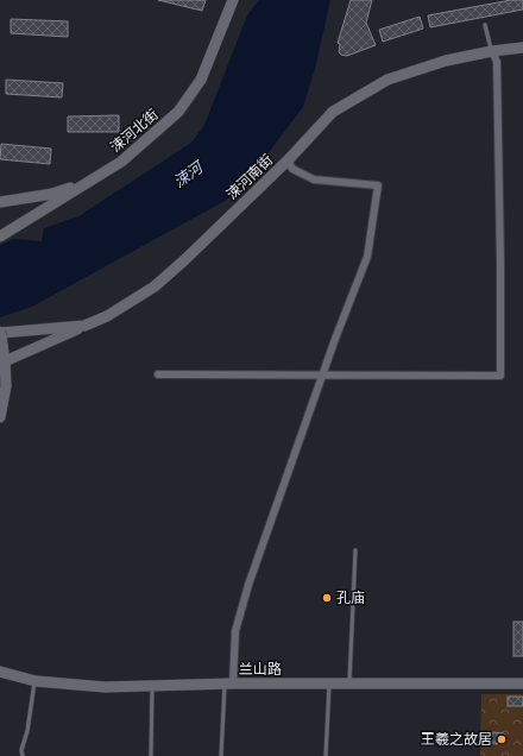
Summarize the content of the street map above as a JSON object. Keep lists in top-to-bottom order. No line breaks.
{"streets":{"main road":["涑河北街","涑河南街","兰山路"]},"water":["涑河"],"places":["孔庙","王羲之故居"]}
